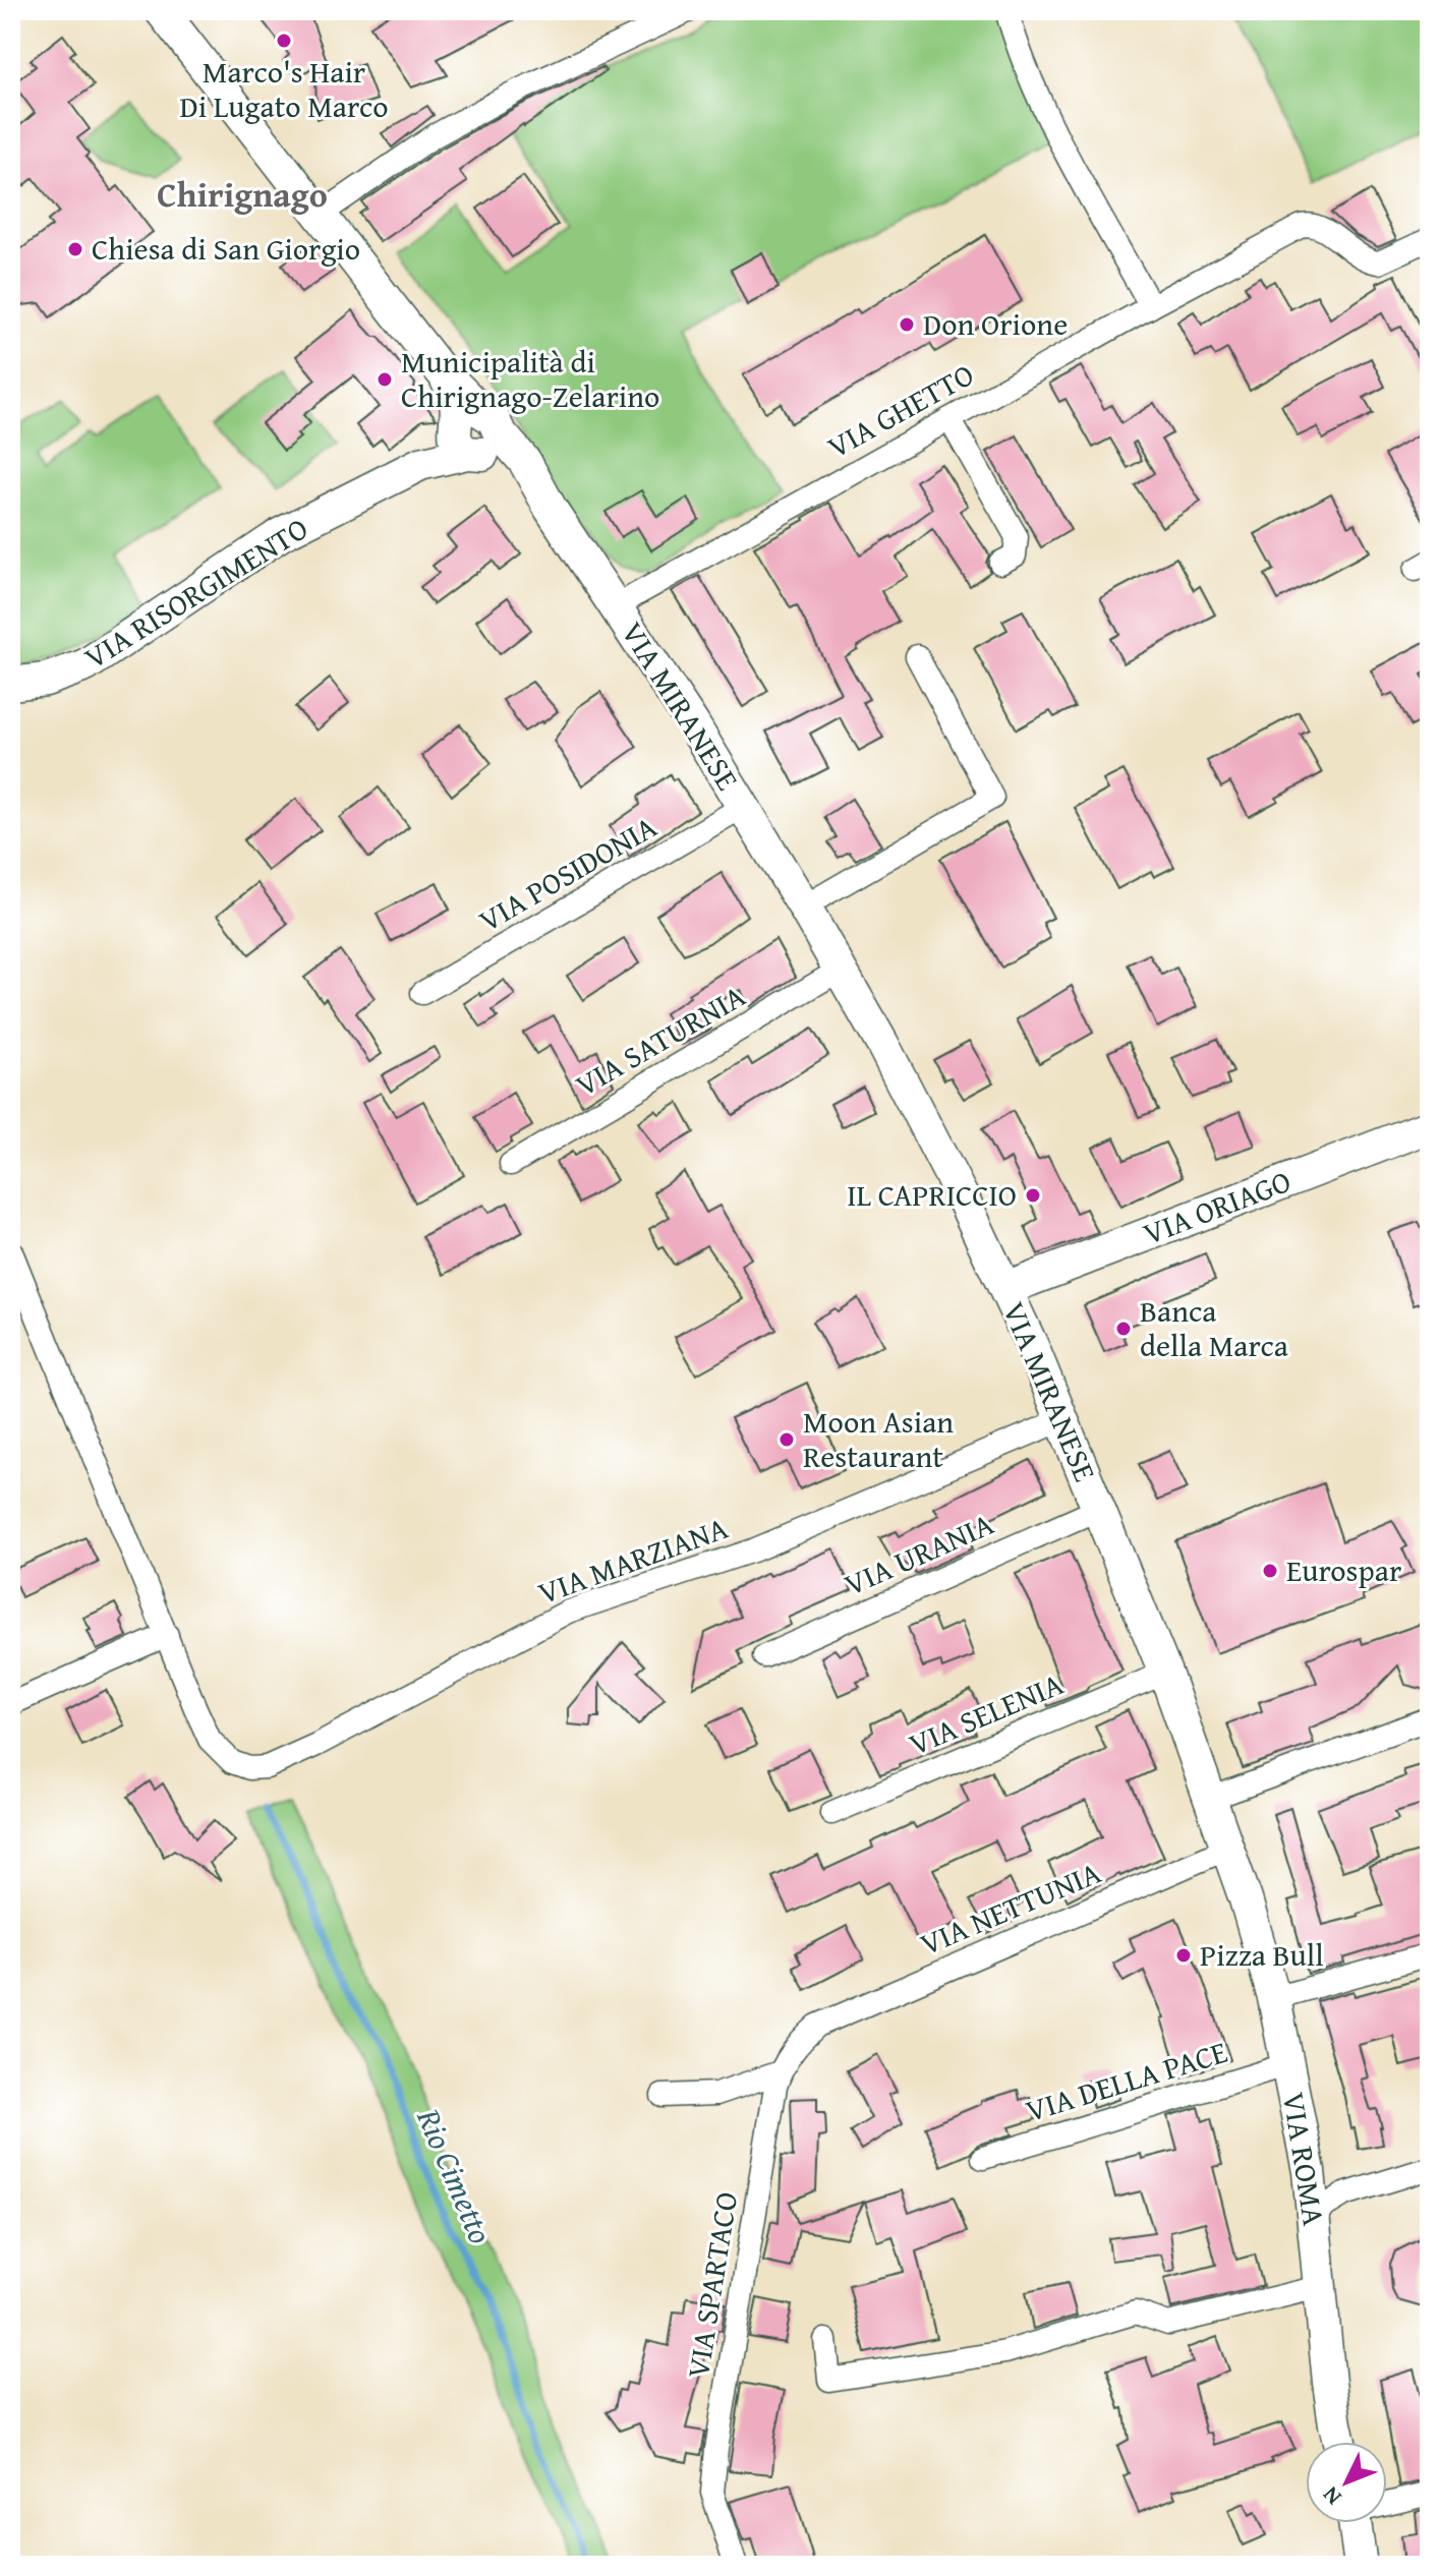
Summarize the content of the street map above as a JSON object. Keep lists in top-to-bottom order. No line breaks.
{"streets":{"street":["VIA GHETTO","VIA RISORGIMENTO","VIA MIRANESE","VIA POSIDONIA","VIA SATURNIA","VIA ORIAGO","VIA URANIA","VIA MARZIANA","VIA SELENIA","VIA NETTUNIA","VIA DELLA PACE","VIA ROMA","VIA SPARTACO"]},"crossings":[["VIA GHETTO","VIA MIRANESE"],["VIA RISORGIMENTO","VIA MIRANESE"],["VIA MIRANESE","VIA POSIDONIA"],["VIA MIRANESE","VIA SATURNIA"],["VIA MIRANESE","VIA ORIAGO"],["VIA MIRANESE","VIA URANIA"],["VIA MIRANESE","VIA MARZIANA"],["VIA MIRANESE","VIA SELENIA"],["VIA MIRANESE","VIA NETTUNIA"],["VIA MIRANESE","VIA ROMA"],["VIA NETTUNIA","VIA SPARTACO"],["VIA DELLA PACE","VIA ROMA"]],"districts":["Chirignago"],"water":["Rio Cimetto"],"places":["Marco's Hair Di Lugato Marco","Chiesa di San Giorgio","Don Orione","Municipalità di Chirignago-Zelarino","IL CAPRICCIO","Banca della Marca","Moon Asian Restaurant","Eurospar","Pizza Bull"],"north":"bottom left"}
